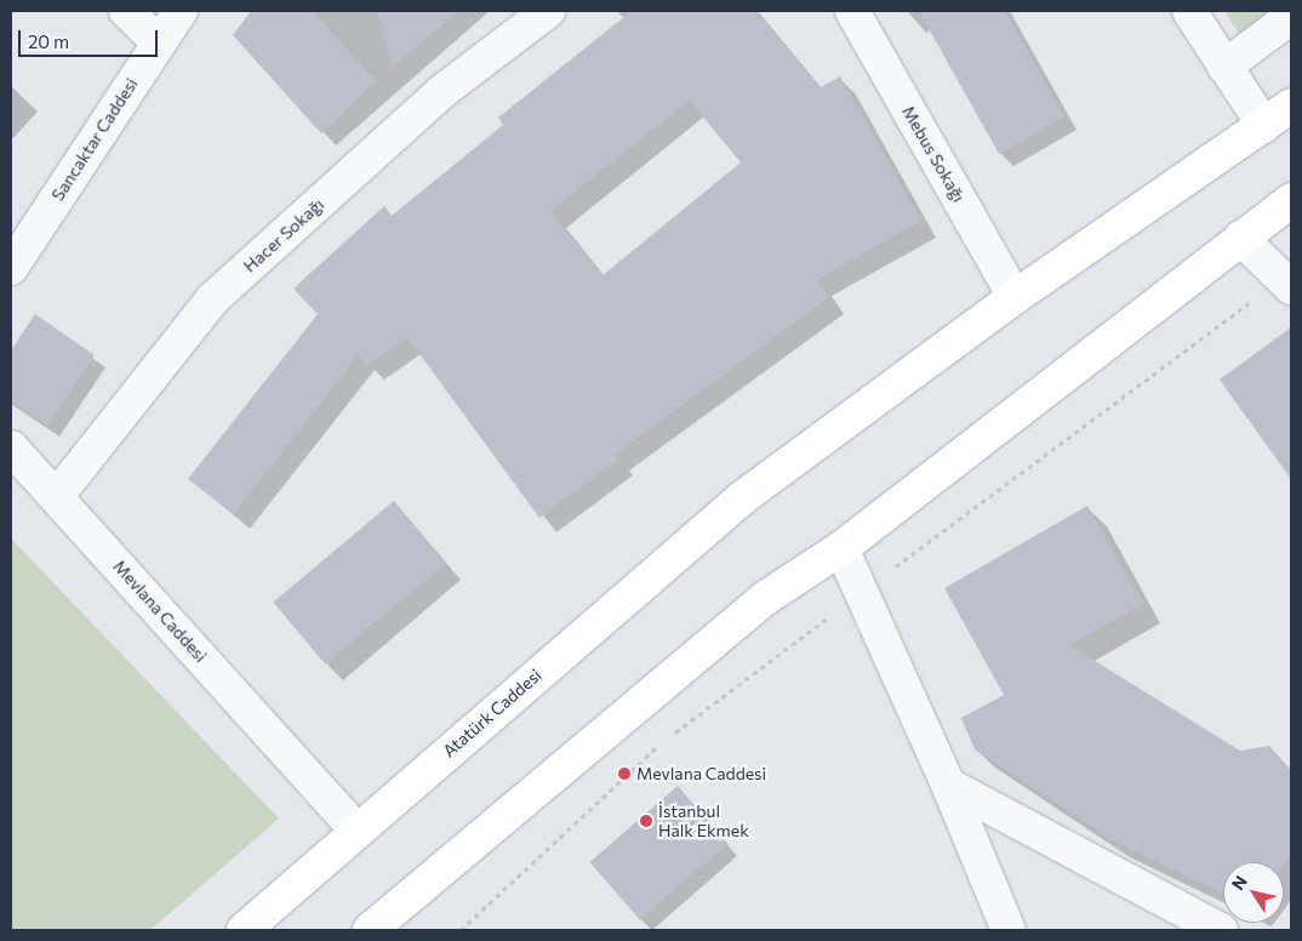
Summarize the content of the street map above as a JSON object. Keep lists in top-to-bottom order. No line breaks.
{"streets":{"main road":["Atatürk Caddesi"],"street":["Sancaktar Caddesi","Mebus Sokağı","Hacer Sokağı","Mevlana Caddesi"]},"crossings":[["Mebus Sokağı","Atatürk Caddesi"],["Hacer Sokağı","Mevlana Caddesi"],["Mevlana Caddesi","Atatürk Caddesi"]],"places":["Mevlana Caddesi","İstanbul Halk Ekmek"],"scale_bar":"20 m","north":"top left"}
